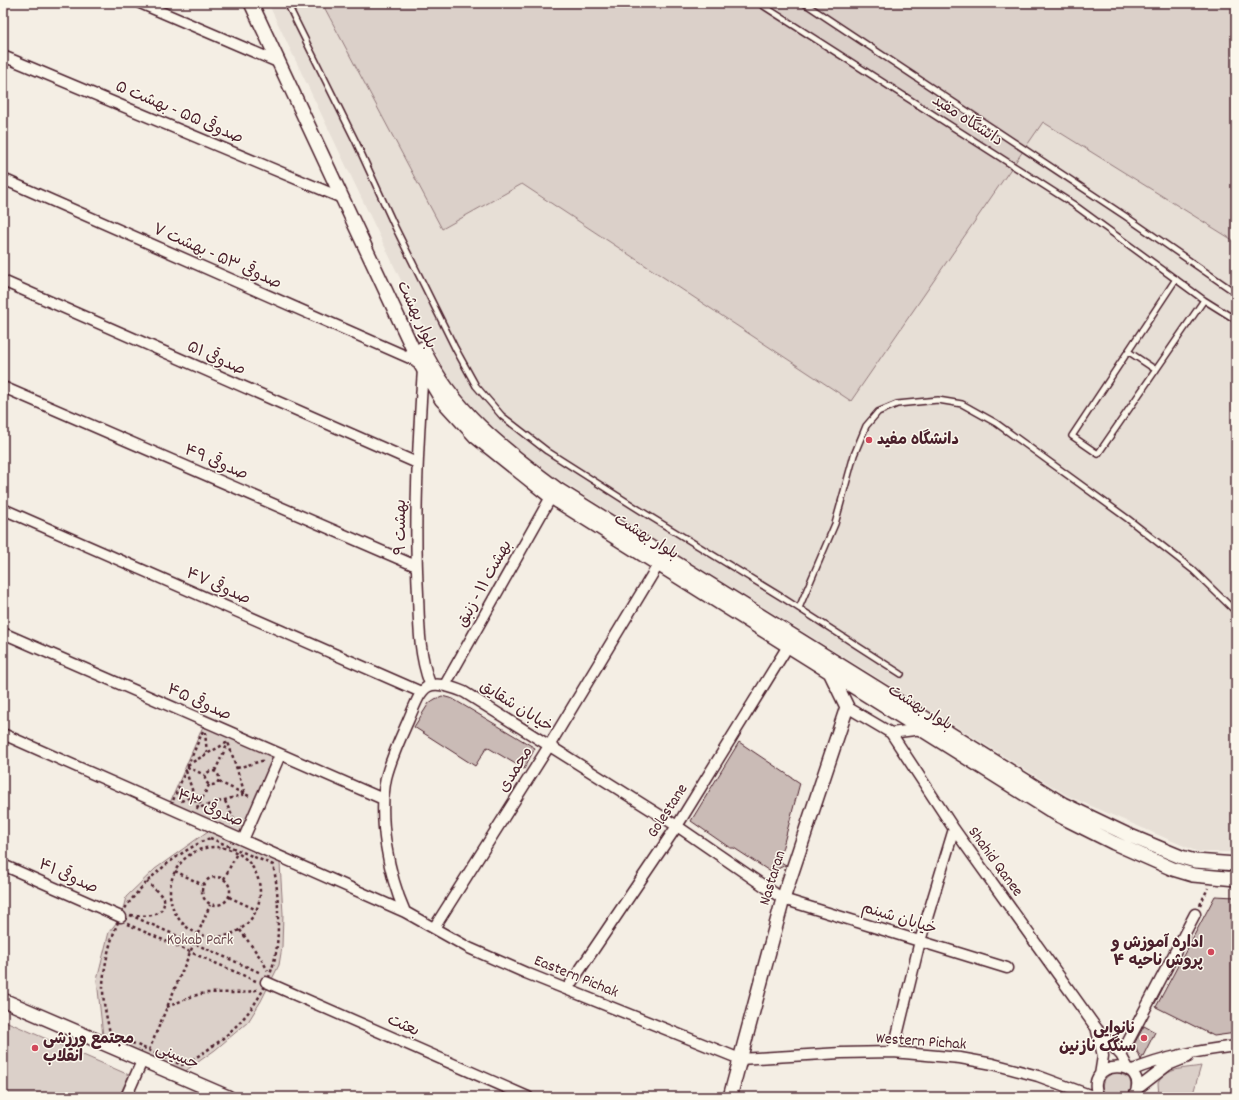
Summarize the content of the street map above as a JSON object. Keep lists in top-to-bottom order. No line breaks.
{"streets":{"street":["صدوقی ۵۵ - بهشت ۵","صدوقی ۵۳ - بهشت ۷","بلوار بهشت","صدوقی ۵۱","صدوقی ۴۹","بهشت ۹","بهشت ۱۱ - زنبق","صدوقی ۴۷","صدوقی ۴۵","خیابان شقایق","محمدی","صدوقی ۴۳","Golestane","Shahid Qanee","صدوقی ۴۱","Nastaran","خیابان شبنم","Eastern Pichak","بعثت","Western Pichak","حسینی"],"lane":["دانشگاه مفید"]},"crossings":[["صدوقی ۵۵ - بهشت ۵","بلوار بهشت"],["صدوقی ۵۳ - بهشت ۷","بلوار بهشت"],["صدوقی ۵۳ - بهشت ۷","بهشت ۹"],["بلوار بهشت","بهشت ۹"],["بلوار بهشت","بهشت ۱۱ - زنبق"],["بلوار بهشت","محمدی"],["بلوار بهشت","Golestane"],["صدوقی ۵۱","بهشت ۹"],["صدوقی ۴۹","بهشت ۹"],["بهشت ۹","خیابان شقایق"],["بهشت ۱۱ - زنبق","خیابان شقایق"],["خیابان شقایق","محمدی"],["خیابان شقایق","Golestane"],["خیابان شقایق","Nastaran"],["خیابان شقایق","خیابان شبنم"],["محمدی","Eastern Pichak"],["صدوقی ۴۳","Eastern Pichak"],["Golestane","Eastern Pichak"],["Nastaran","خیابان شبنم"],["Nastaran","Eastern Pichak"],["Nastaran","Western Pichak"],["Eastern Pichak","Western Pichak"]],"parks":["Kokab Park"],"places":["دانشگاه مفید","اداره آموزش و پروش ناحیه ۴","نانوایی سنگک نازنین","مجتمع ورزشی انقلاب"]}
